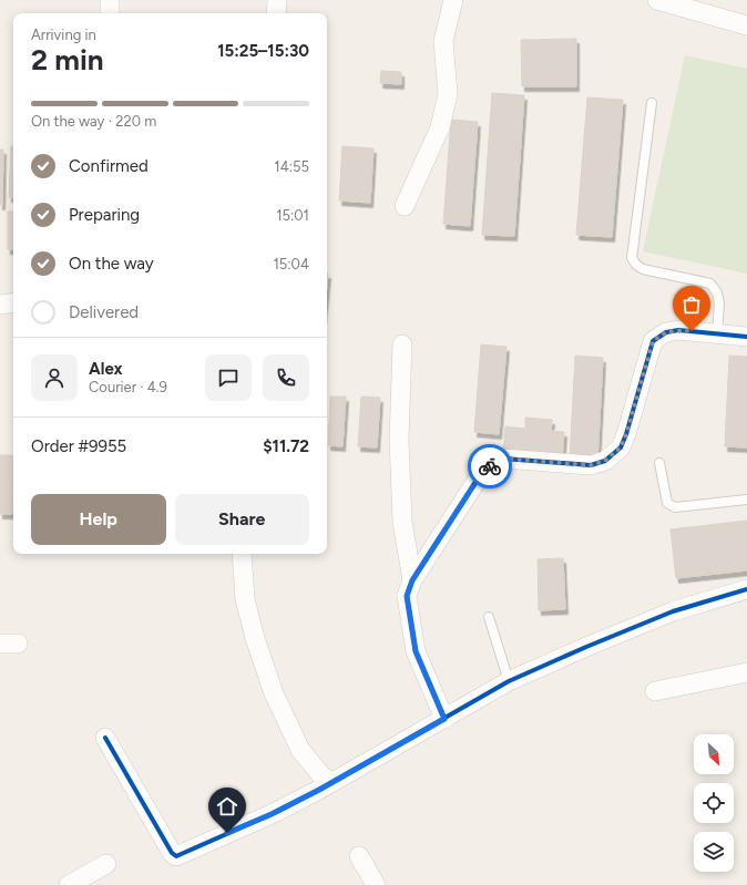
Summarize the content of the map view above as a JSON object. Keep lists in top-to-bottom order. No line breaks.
{"north":"bottom right","page":{"heading":["2 min","Arriving in","15:25–15:30"],"panel":["Alex","Courier · 4.9","Order #9955","$11.72"],"bar":"On the way · 220 m","list":[["Confirmed","14:55"],["Preparing","15:01"],["On the way","15:04"],"Delivered"],"buttons":["Help","Share"]}}
